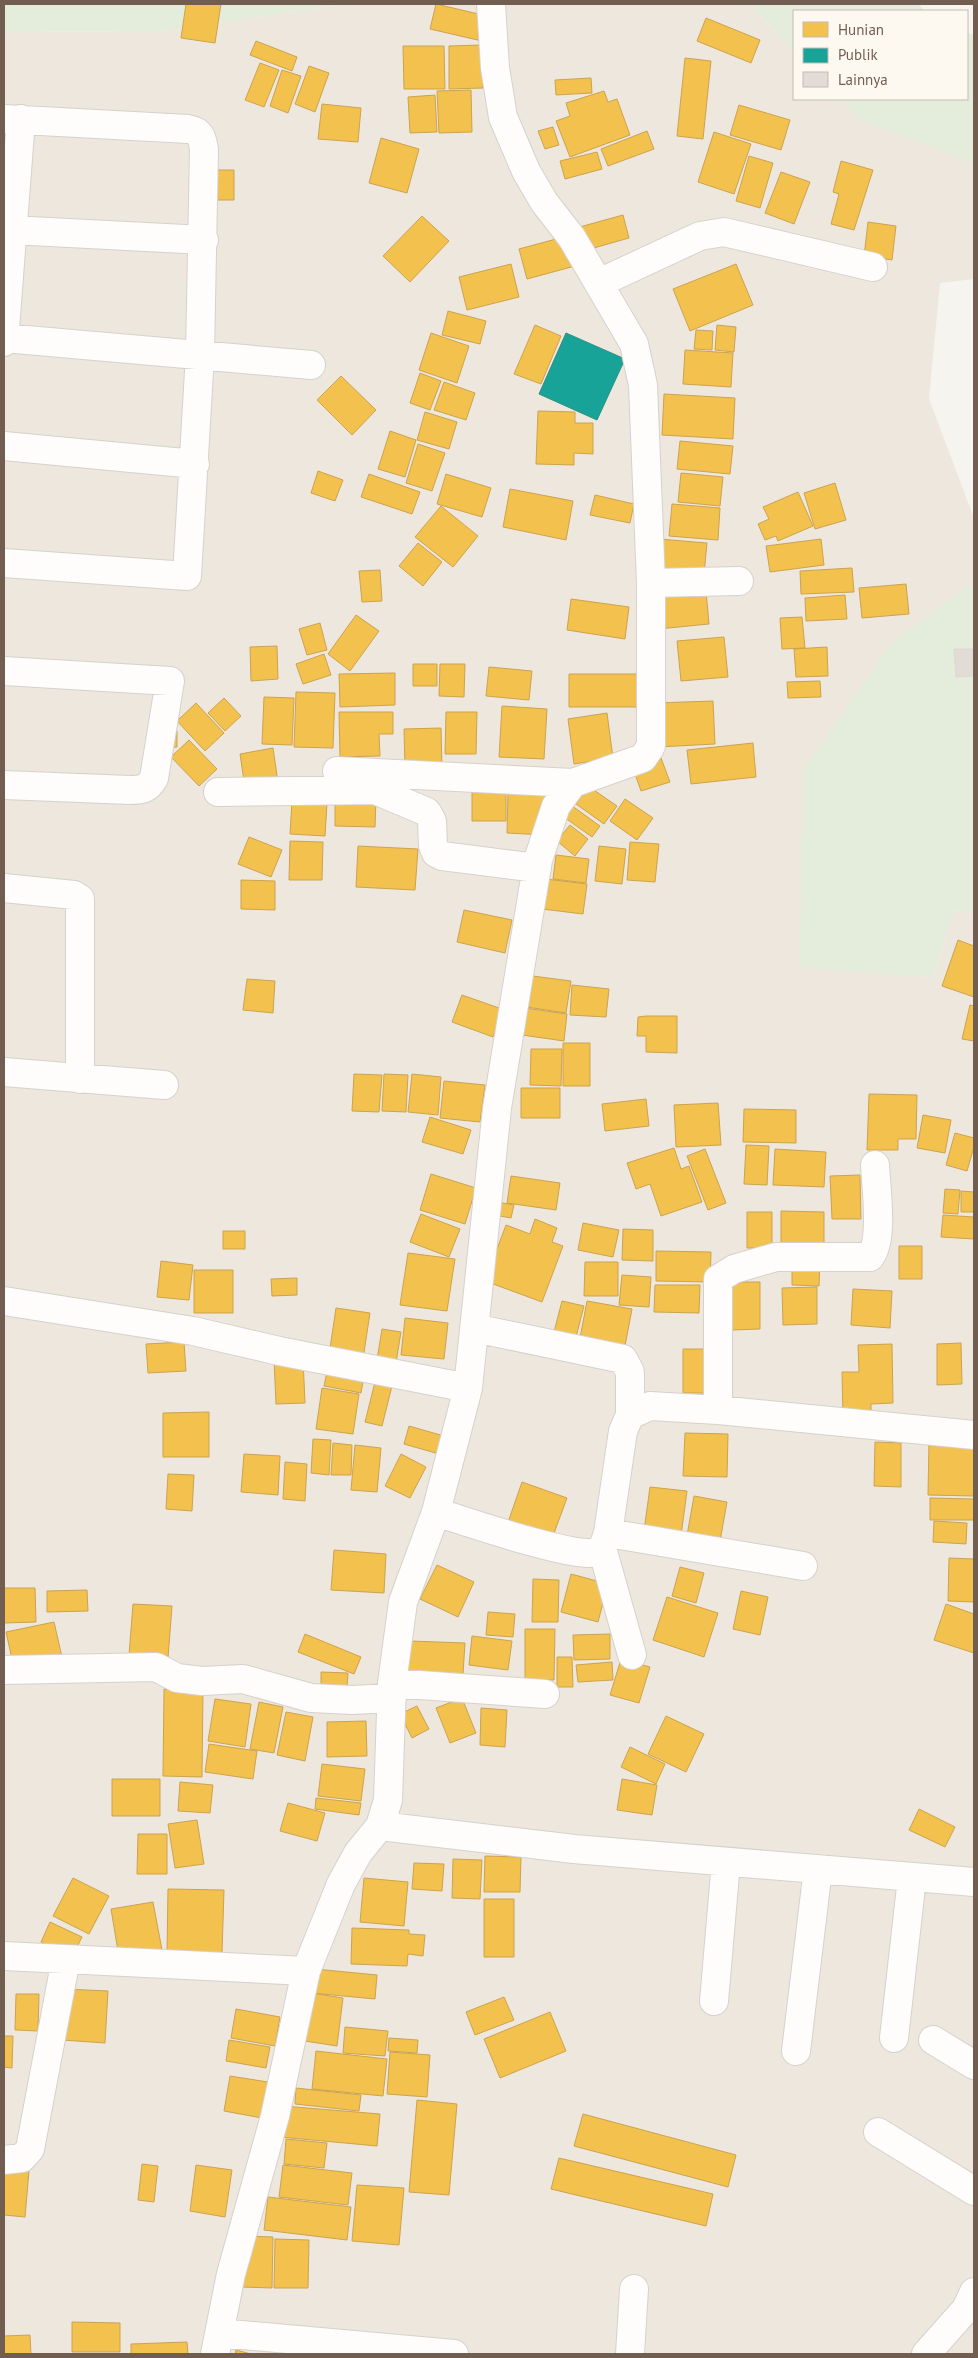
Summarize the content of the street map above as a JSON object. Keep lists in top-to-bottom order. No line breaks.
{"legend":["Hunian","Publik","Lainnya"]}
